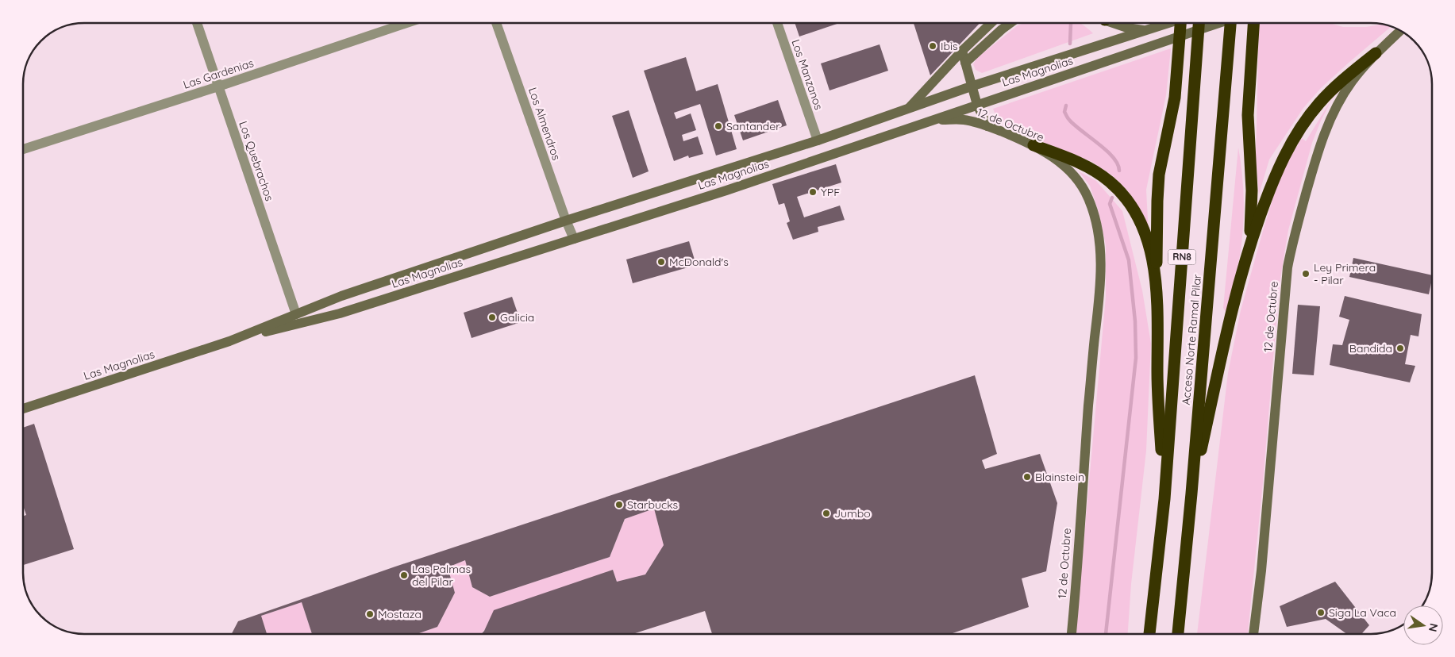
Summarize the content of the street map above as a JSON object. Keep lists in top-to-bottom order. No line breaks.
{"streets":{"highway":["RN8","Acceso Norte Ramal Pilar"],"main road":["Las Magnolias","12 de Octubre"],"street":["Las Gardenias","Los Manzanos","Los Almendros","Los Quebrachos"]},"crossings":[["Las Magnolias","Los Manzanos"],["Las Magnolias","Los Almendros"],["Las Magnolias","12 de Octubre"],["Las Magnolias","Los Quebrachos"],["Las Gardenias","Los Quebrachos"]],"places":["Ibis","Santander","YPF","McDonald's","Ley Primera - Pilar","Galicia","Bandida","Blainstein","Starbucks","Jumbo","Las Palmas del Pilar","Siga La Vaca","Mostaza"],"north":"right"}
